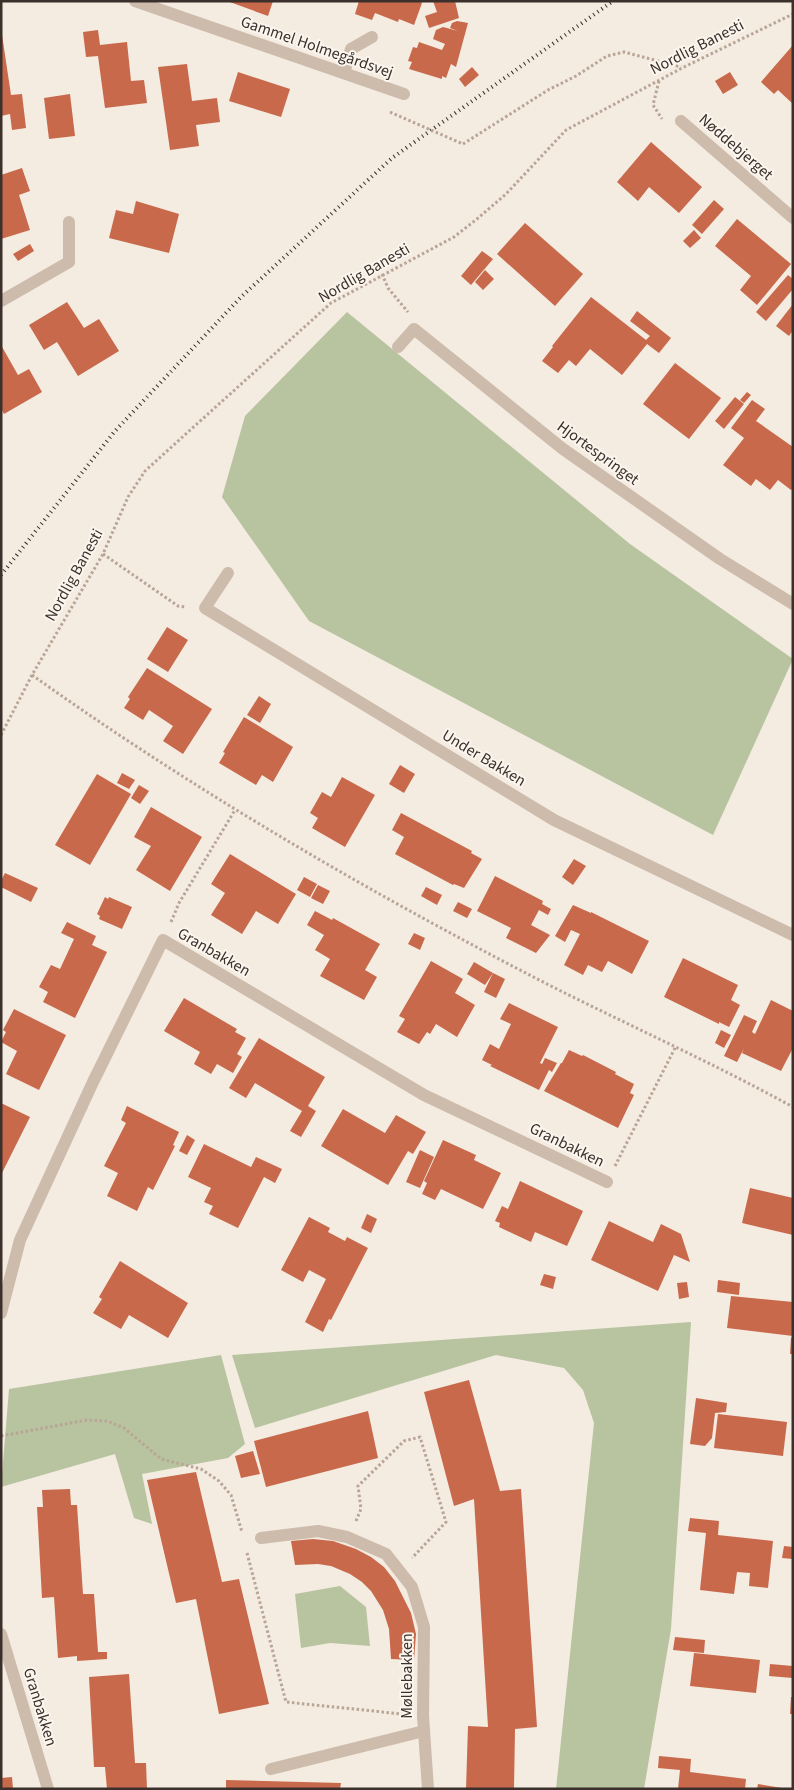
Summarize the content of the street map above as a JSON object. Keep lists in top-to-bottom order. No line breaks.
{"streets":{"street":["Gammel Holmegårdsvej","Nøddebjerget","Hjortespringet","Under Bakken","Granbakken","Møllebakken"],"path":["Nordlig Banesti"]}}
